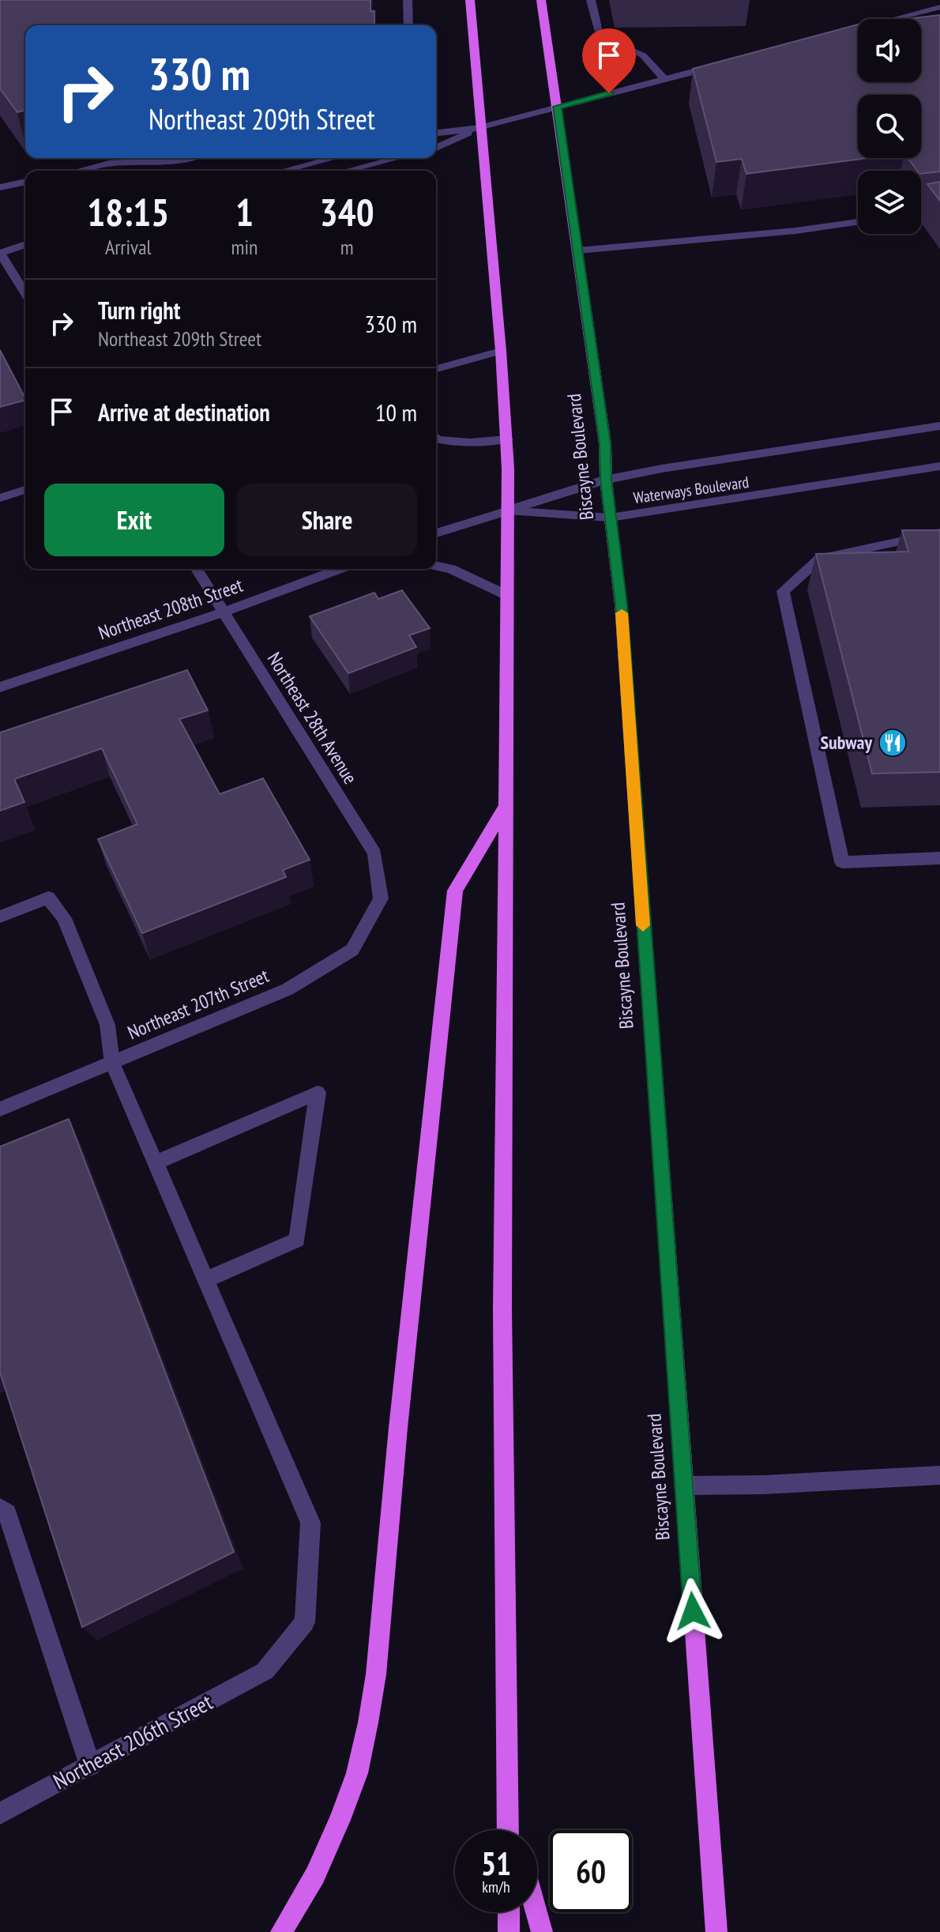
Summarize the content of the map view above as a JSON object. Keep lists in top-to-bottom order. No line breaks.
{"streets":{"main road":["Biscayne Boulevard"],"street":["Waterways Boulevard","Northeast 208th Street","Northeast 28th Avenue","Northeast 207th Street","Northeast 206th Street"]},"crossings":[["Biscayne Boulevard","Waterways Boulevard"],["Northeast 208th Street","Northeast 28th Avenue"],["Northeast 28th Avenue","Northeast 207th Street"]],"places":{"restaurant":["Subway"]},"page":{"turn":["330 m","Northeast 209th Street"],"eta":["18:15","Arrival","1","min","340","m"],"list":[{"name":"Turn right","note":"Northeast 209th Street","value":"330 m"},{"name":"Arrive at destination","value":"10 m"}],"buttons":["Exit","Share"],"speed":"51 km/h","limit":"60"}}
